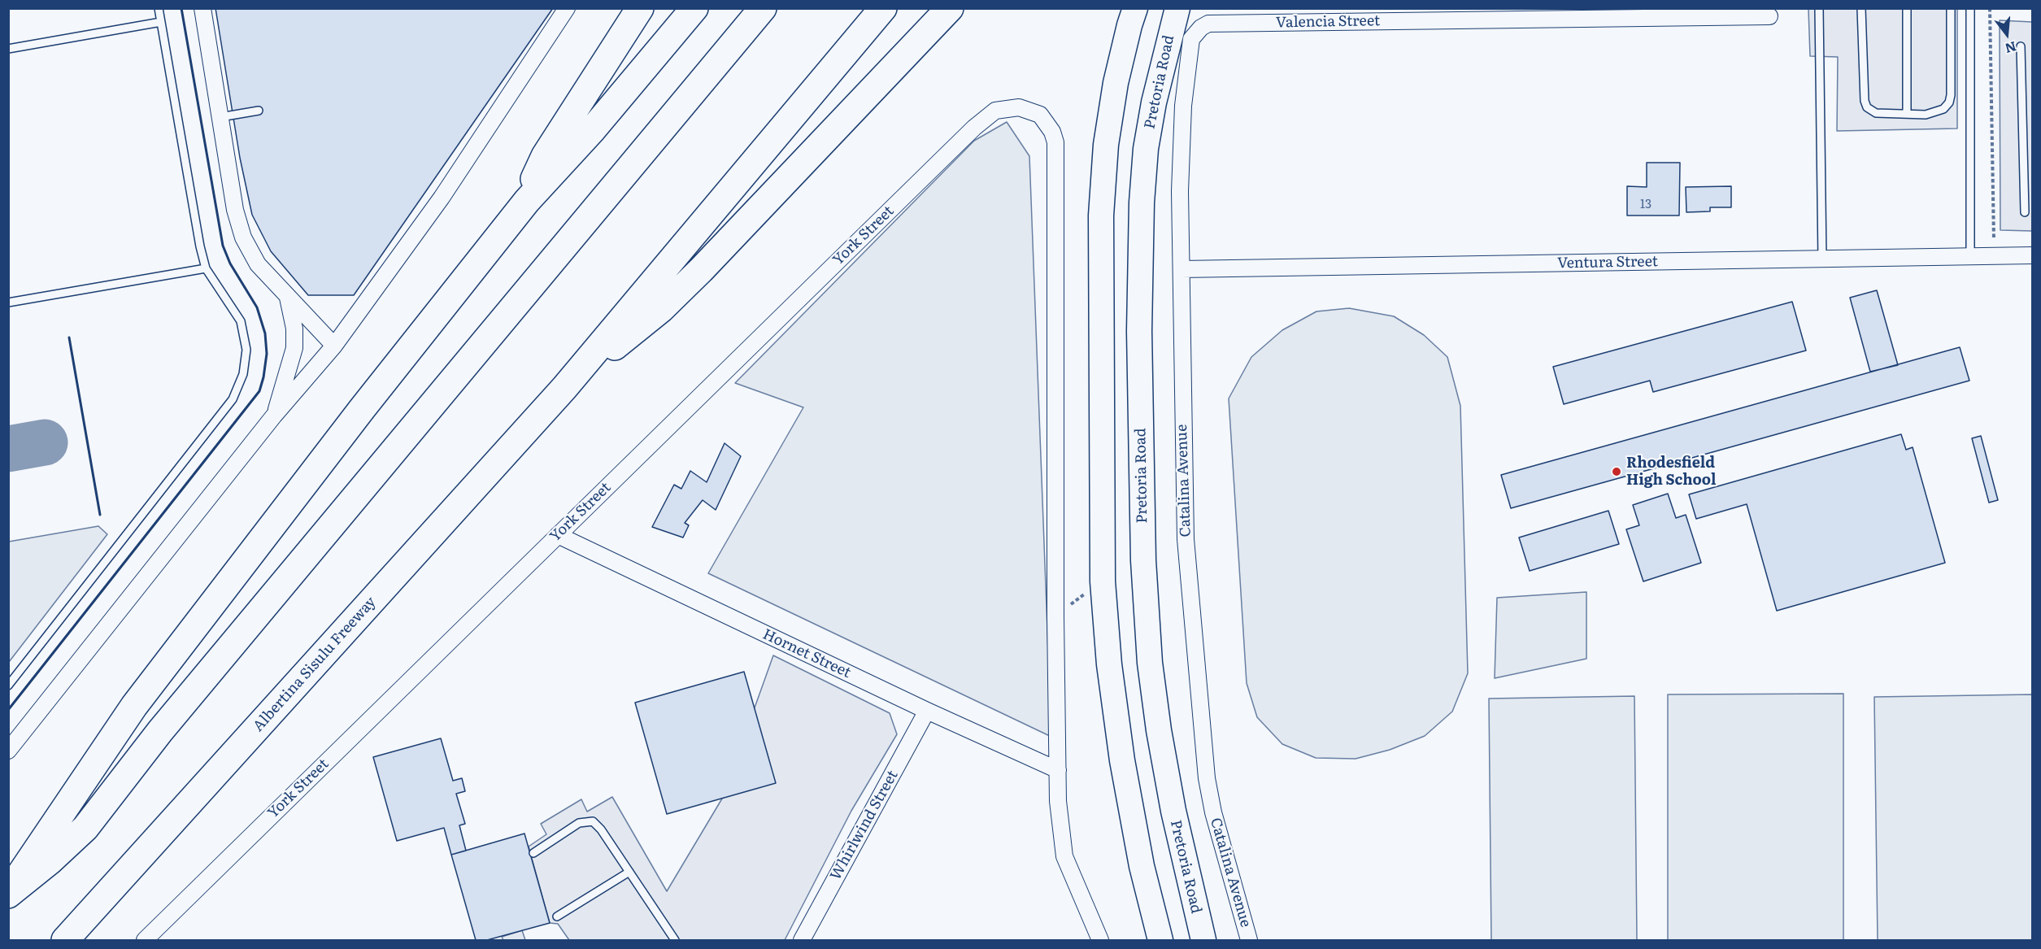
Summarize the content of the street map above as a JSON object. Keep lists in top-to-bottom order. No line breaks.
{"streets":{"highway":["Albertina Sisulu Freeway"],"main road":["Pretoria Road"],"street":["Valencia Street","York Street","Ventura Street","Catalina Avenue","Hornet Street","Whirlwind Street"]},"crossings":[["Valencia Street","Catalina Avenue"],["York Street","Hornet Street"],["Ventura Street","Catalina Avenue"],["Hornet Street","Whirlwind Street"]],"places":["Rhodesfield High School"],"house_numbers":["13"],"north":"bottom"}
